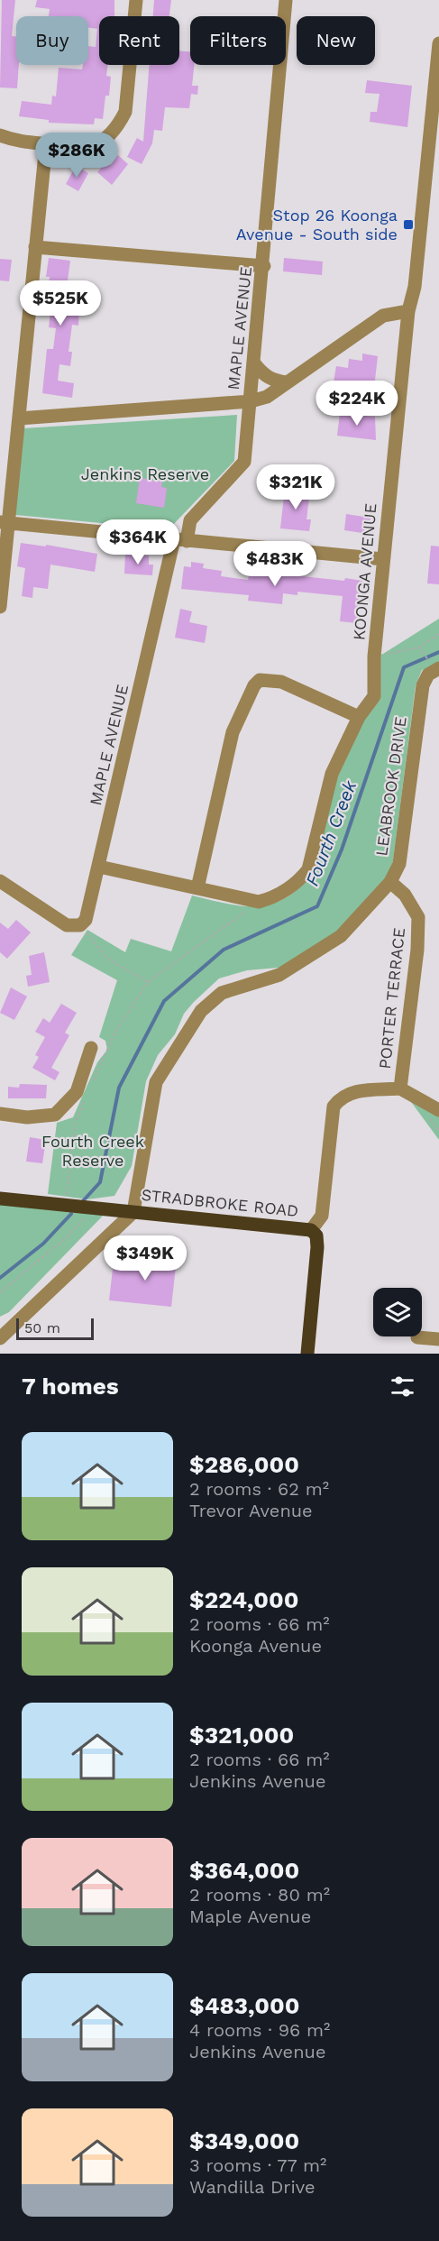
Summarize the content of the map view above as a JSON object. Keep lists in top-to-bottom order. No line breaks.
{"streets":{"main road":["STRADBROKE ROAD"],"street":["MAPLE AVENUE","KOONGA AVENUE","LEABROOK DRIVE","PORTER TERRACE"]},"crossings":[["LEABROOK DRIVE","PORTER TERRACE"],["LEABROOK DRIVE","STRADBROKE ROAD"],["PORTER TERRACE","STRADBROKE ROAD"]],"water":["Fourth Creek"],"parks":["Jenkins Reserve","Fourth Creek Reserve"],"places":{"transit":["Stop 26 Koonga Avenue - South side"]},"scale_bar":"50 m","page":{"chip":["Buy","Rent","Filters","New"],"price":["$286K","$525K","$224K","$321K","$364K","$483K","$349K"],"scale":"50 m","heading":"7 homes","list":[{"name":"$286,000","note":"2 rooms · 62 m² · Trevor Avenue"},{"name":"$224,000","note":"2 rooms · 66 m² · Koonga Avenue"},{"name":"$321,000","note":"2 rooms · 66 m² · Jenkins Avenue"},{"name":"$364,000","note":"2 rooms · 80 m² · Maple Avenue"},{"name":"$483,000","note":"4 rooms · 96 m² · Jenkins Avenue"},{"name":"$349,000","note":"3 rooms · 77 m² · Wandilla Drive"}]}}
